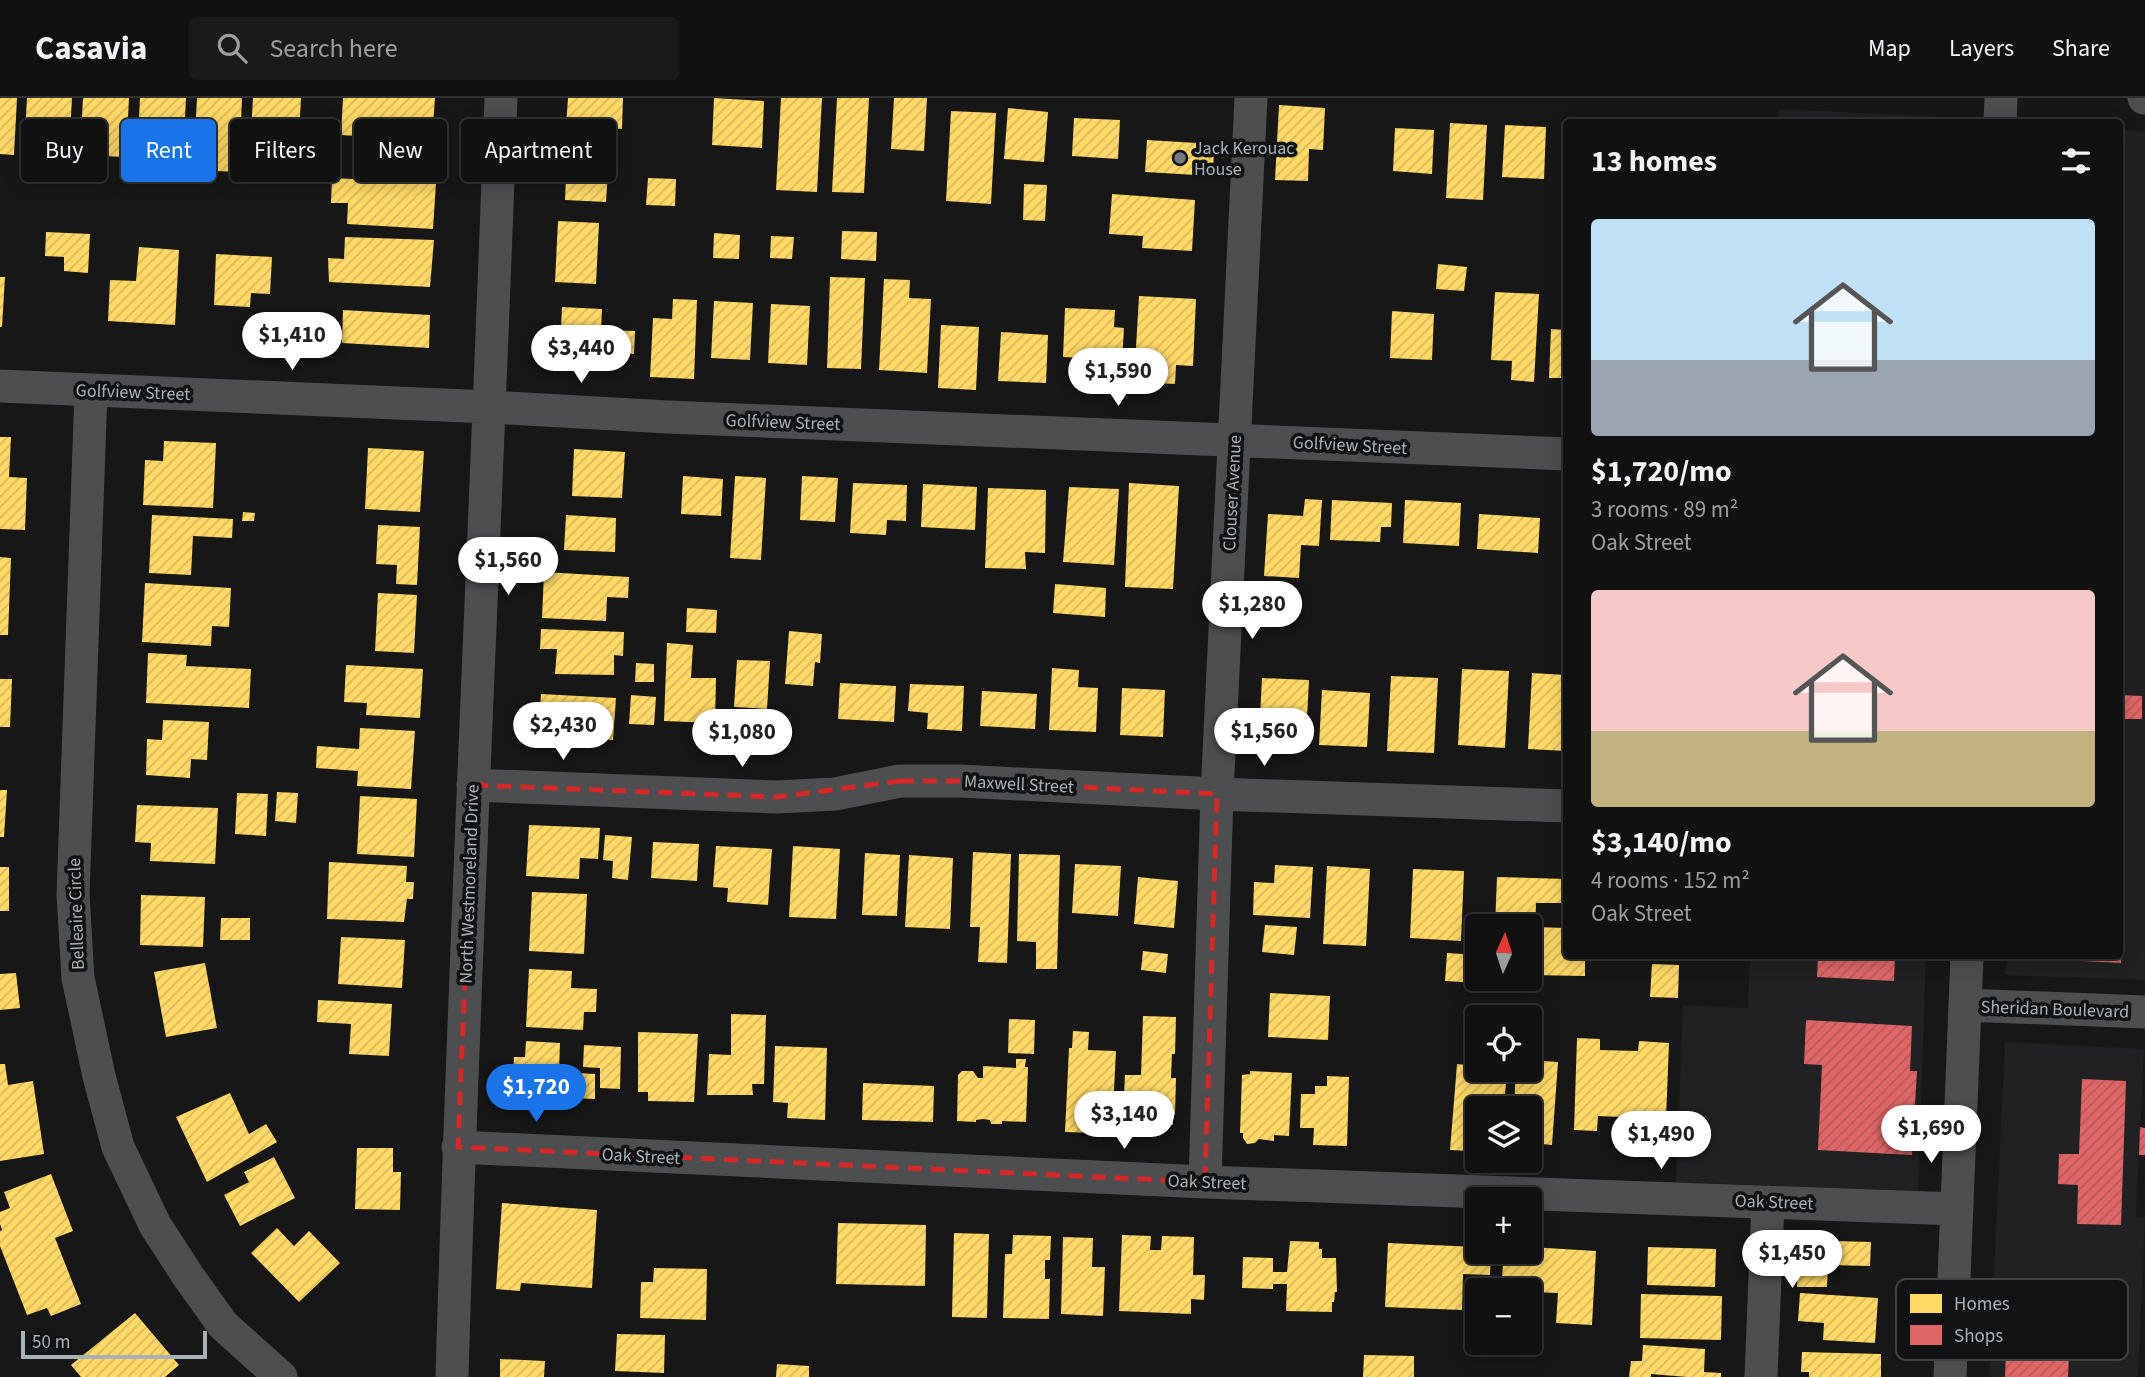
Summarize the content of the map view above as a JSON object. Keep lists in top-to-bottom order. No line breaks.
{"streets":{"street":["Golfview Street","Clouser Avenue","Maxwell Street","North Westmoreland Drive","Belleaire Circle","Sheridan Boulevard","Oak Street"]},"crossings":[["Golfview Street","Clouser Avenue"],["Golfview Street","North Westmoreland Drive"],["Golfview Street","Belleaire Circle"],["Clouser Avenue","Maxwell Street"],["Clouser Avenue","Oak Street"],["Maxwell Street","North Westmoreland Drive"],["North Westmoreland Drive","Oak Street"]],"places":["Jack Kerouac House"],"legend":["Homes","Shops"],"scale_bar":"50 m","north":"top","page":{"header":"Casavia","search":"Search here","nav":["Map","Layers","Share"],"chip":["Buy","Rent","Filters","New","Apartment"],"heading":"13 homes","list":[{"name":"$1,720/mo","note":"3 rooms · 89 m² · Oak Street"},{"name":"$3,140/mo","note":"4 rooms · 152 m² · Oak Street"}],"price":["$1,410","$3,440","$1,590","$1,560","$1,280","$2,430","$1,560","$1,080","$1,720","$3,140","$1,690","$1,490","$1,450"],"map_buttons":["+","−"],"scale":"50 m"}}
